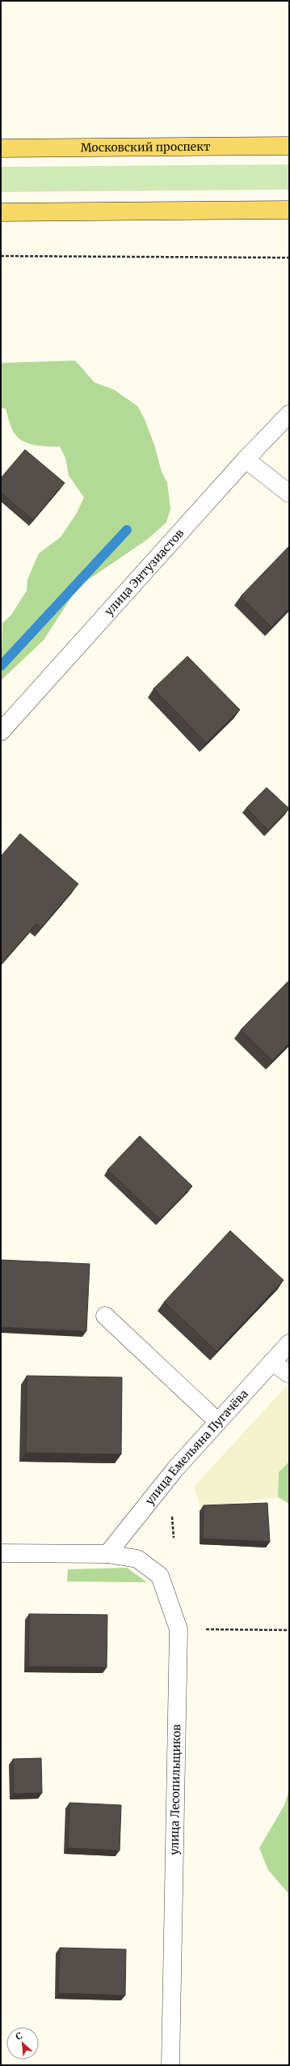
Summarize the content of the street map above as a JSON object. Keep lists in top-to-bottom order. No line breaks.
{"streets":{"main road":["Московский проспект"],"street":["улица Энтузиастов","улица Емельяна Пугачёва","улица Лесопильщиков"]},"crossings":[["улица Емельяна Пугачёва","улица Лесопильщиков"]],"north":"top left"}
